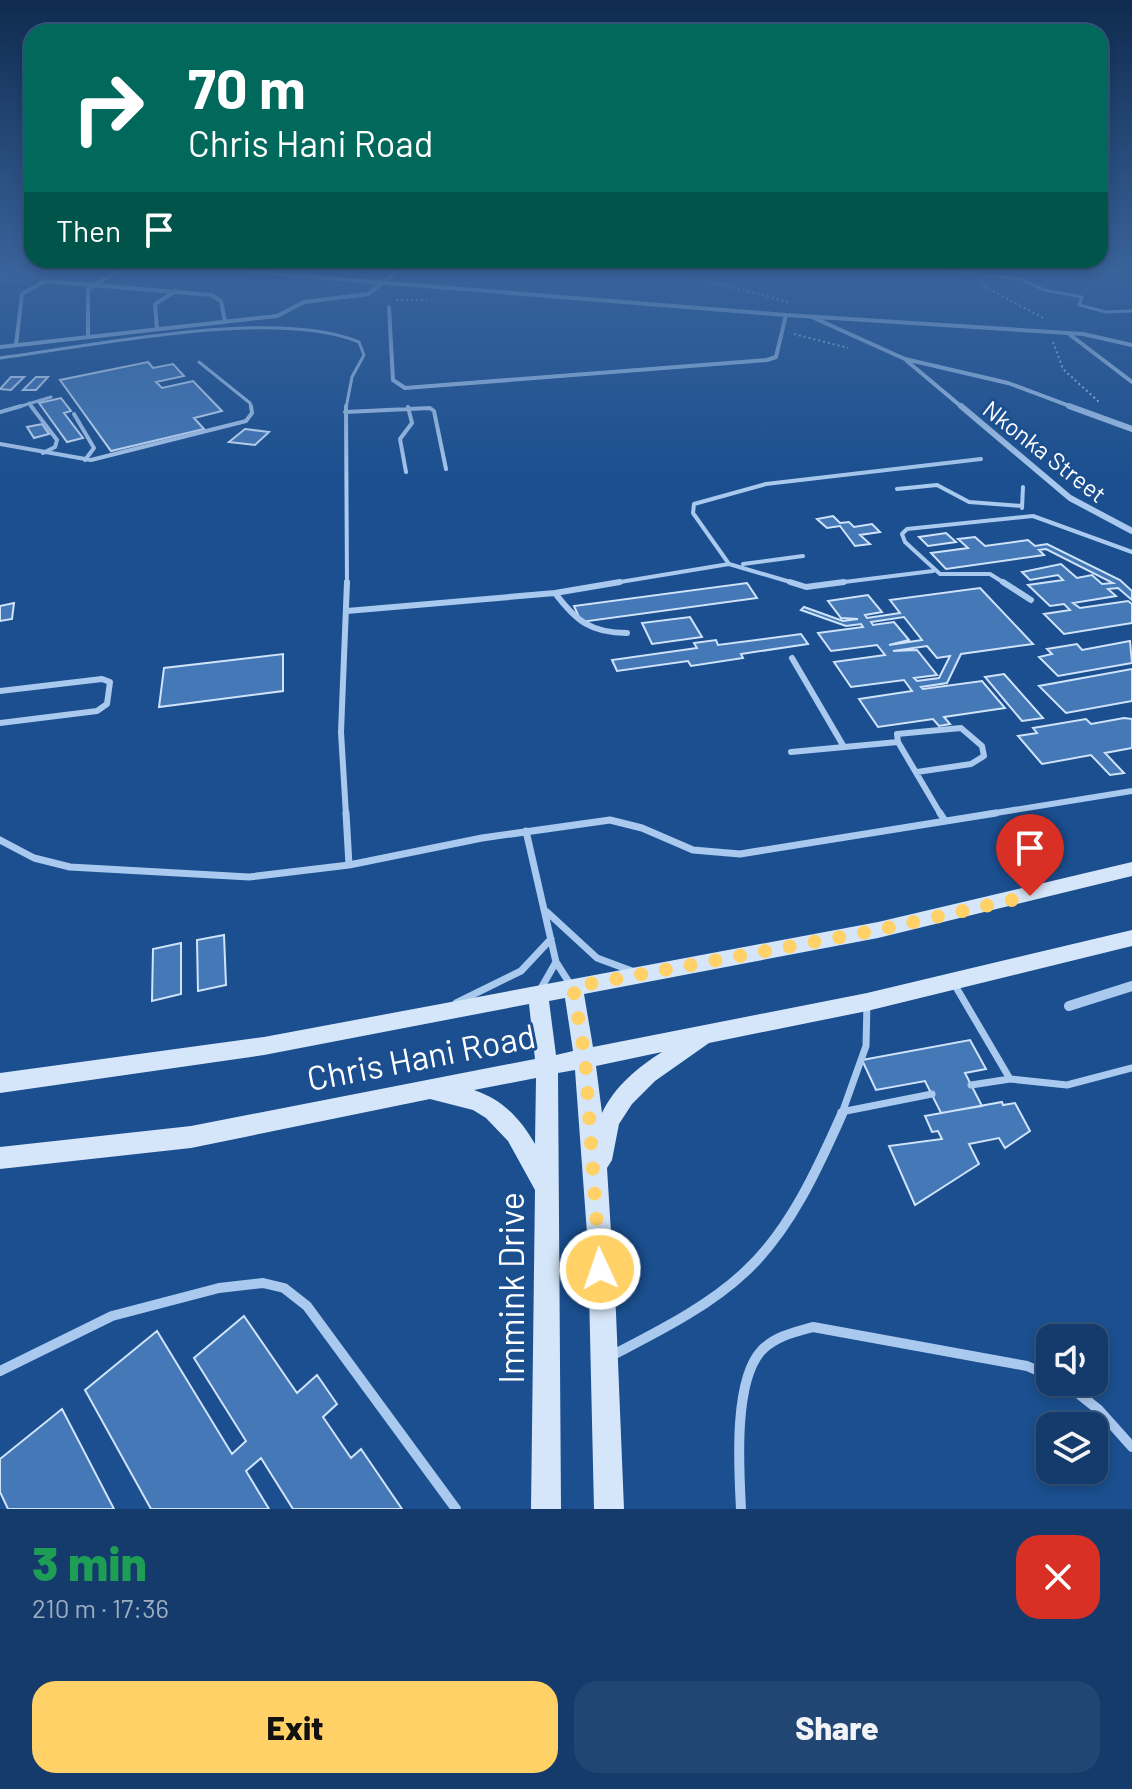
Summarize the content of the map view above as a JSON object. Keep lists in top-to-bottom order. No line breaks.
{"streets":{"main road":["Chris Hani Road","Immink Drive"],"street":["Nkonka Street"]},"crossings":[["Chris Hani Road","Immink Drive"]],"page":{"turn":["70 m","Chris Hani Road"],"then":"Then","heading":["3 min","210 m · 17:36"],"buttons":["Exit","Share"]}}
